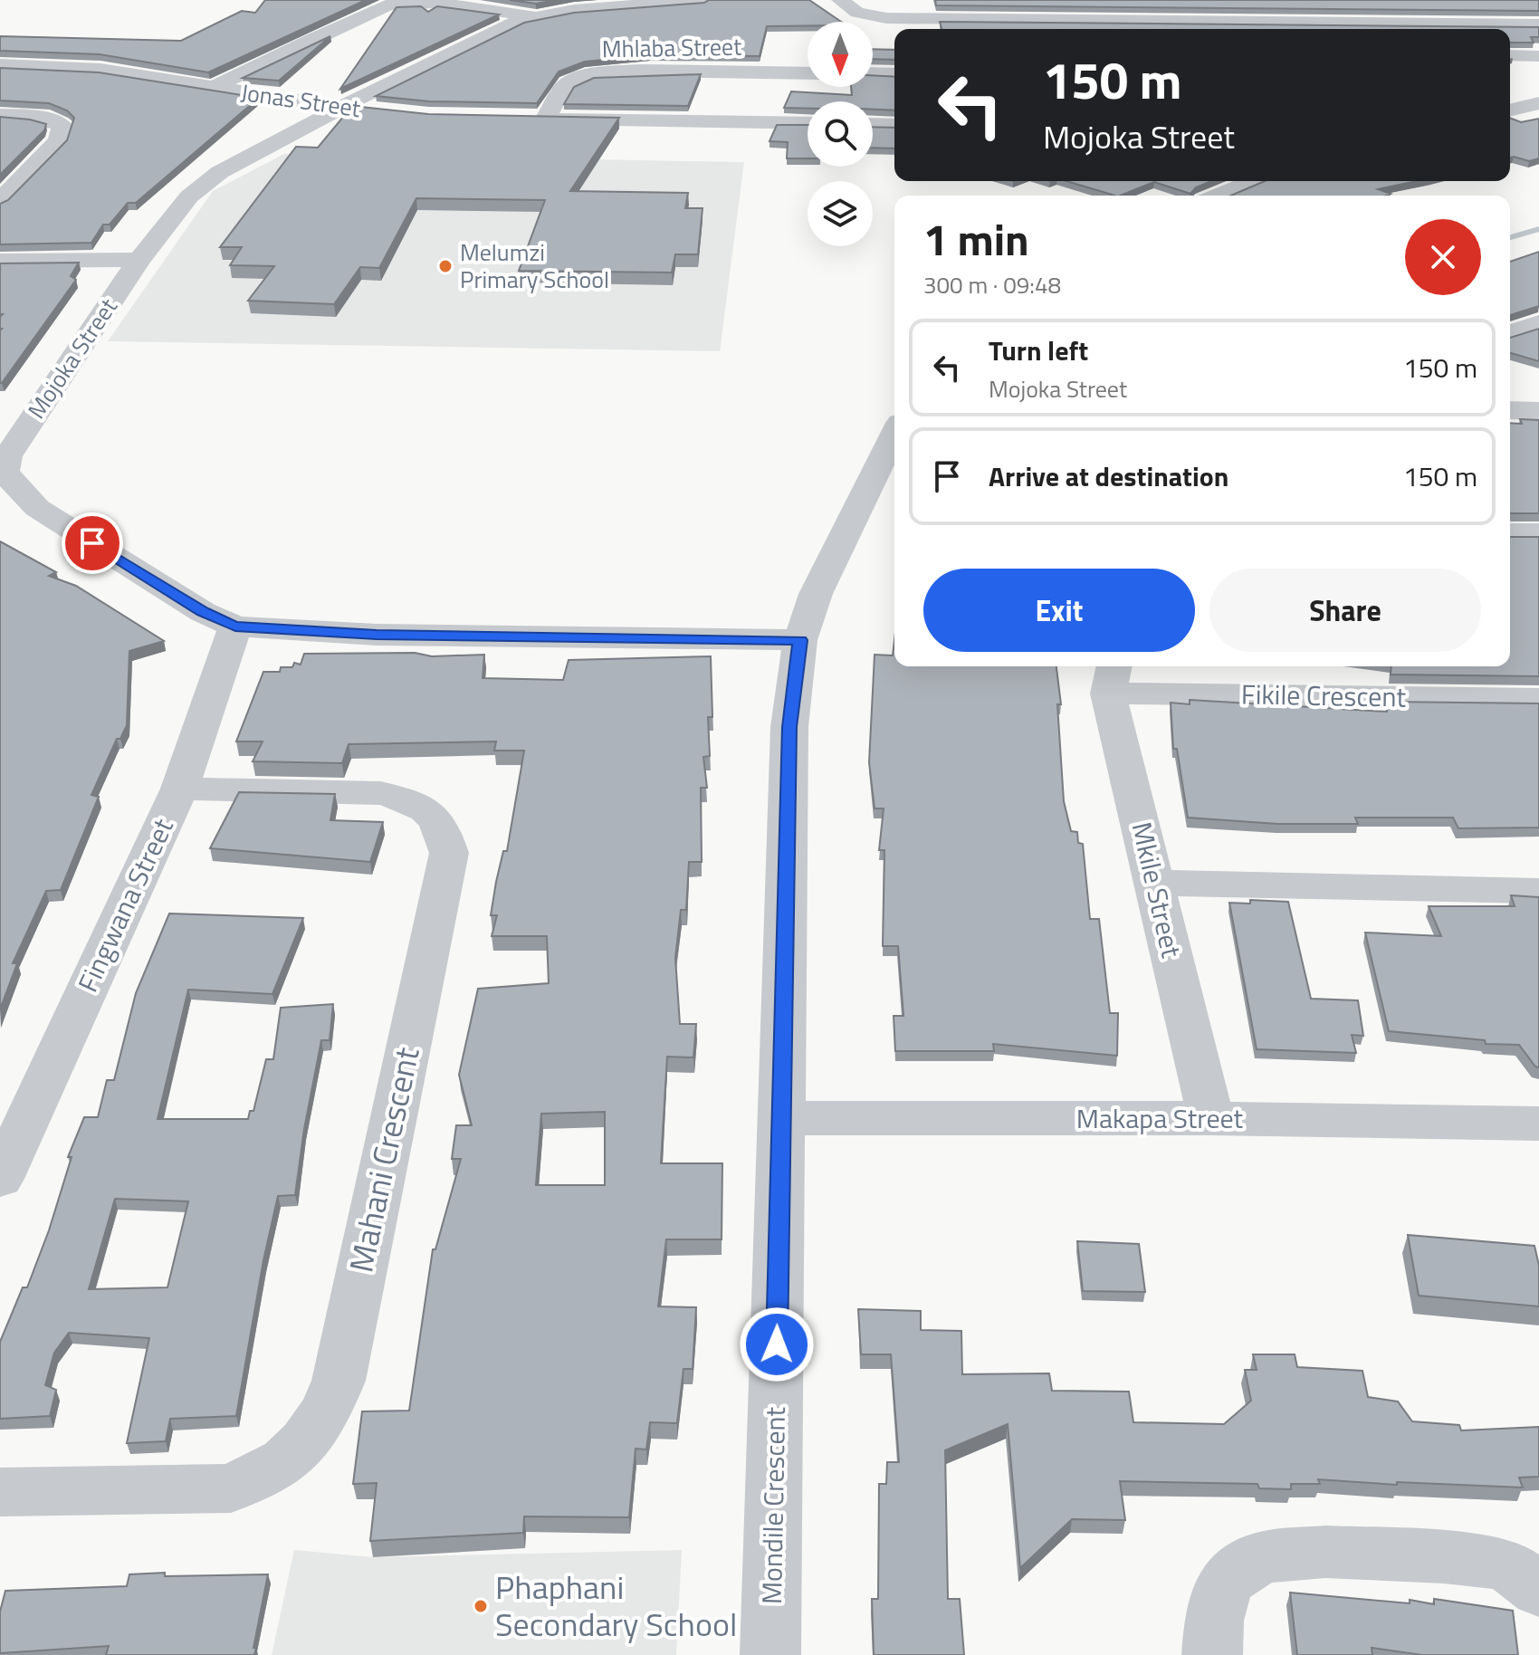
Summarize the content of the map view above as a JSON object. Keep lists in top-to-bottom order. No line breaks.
{"streets":{"street":["Mhlaba Street","Jonas Street","Mojoka Street","Fikile Crescent","Mkile Street","Fingwana Street","Makapa Street","Mahani Crescent","Mondile Crescent"]},"crossings":[["Jonas Street","Mojoka Street"],["Mojoka Street","Fingwana Street"],["Mojoka Street","Mondile Crescent"],["Fikile Crescent","Mkile Street"],["Mkile Street","Makapa Street"],["Fingwana Street","Mahani Crescent"],["Makapa Street","Mondile Crescent"]],"places":["Melumzi Primary School","Phaphani Secondary School"],"north":"bottom","page":{"turn":["150 m","Mojoka Street"],"heading":["1 min","300 m · 09:48"],"list":[{"name":"Turn left","note":"Mojoka Street","value":"150 m"},{"name":"Arrive at destination","value":"150 m"}],"buttons":["Exit","Share"]}}
